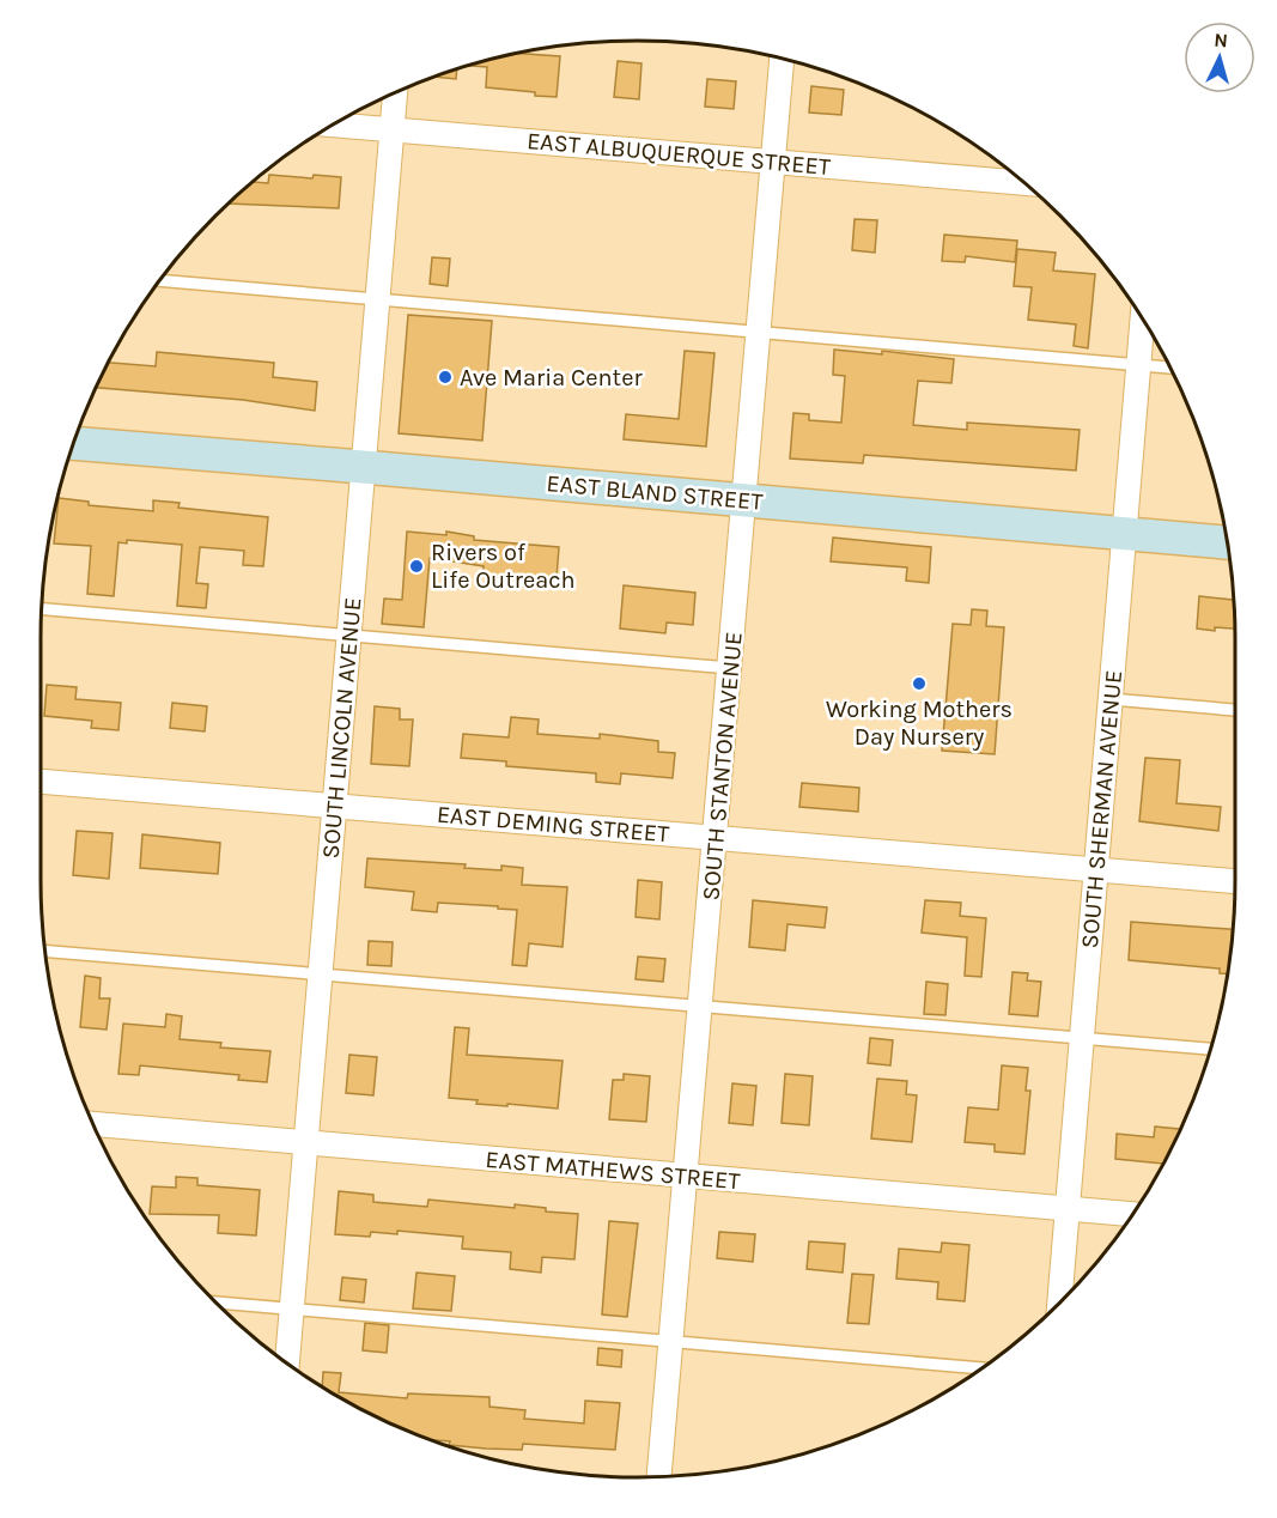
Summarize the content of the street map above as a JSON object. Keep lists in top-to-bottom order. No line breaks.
{"streets":{"street":["EAST ALBUQUERQUE STREET","EAST BLAND STREET","SOUTH LINCOLN AVENUE","SOUTH STANTON AVENUE","SOUTH SHERMAN AVENUE","EAST DEMING STREET","EAST MATHEWS STREET"]},"crossings":[["EAST ALBUQUERQUE STREET","SOUTH LINCOLN AVENUE"],["EAST ALBUQUERQUE STREET","SOUTH STANTON AVENUE"],["EAST BLAND STREET","SOUTH LINCOLN AVENUE"],["EAST BLAND STREET","SOUTH STANTON AVENUE"],["EAST BLAND STREET","SOUTH SHERMAN AVENUE"],["SOUTH LINCOLN AVENUE","EAST DEMING STREET"],["SOUTH LINCOLN AVENUE","EAST MATHEWS STREET"],["SOUTH STANTON AVENUE","EAST DEMING STREET"],["SOUTH STANTON AVENUE","EAST MATHEWS STREET"],["SOUTH SHERMAN AVENUE","EAST DEMING STREET"],["SOUTH SHERMAN AVENUE","EAST MATHEWS STREET"]],"places":["Ave Maria Center","Rivers of Life Outreach","Working Mothers Day Nursery"],"north":"top"}
